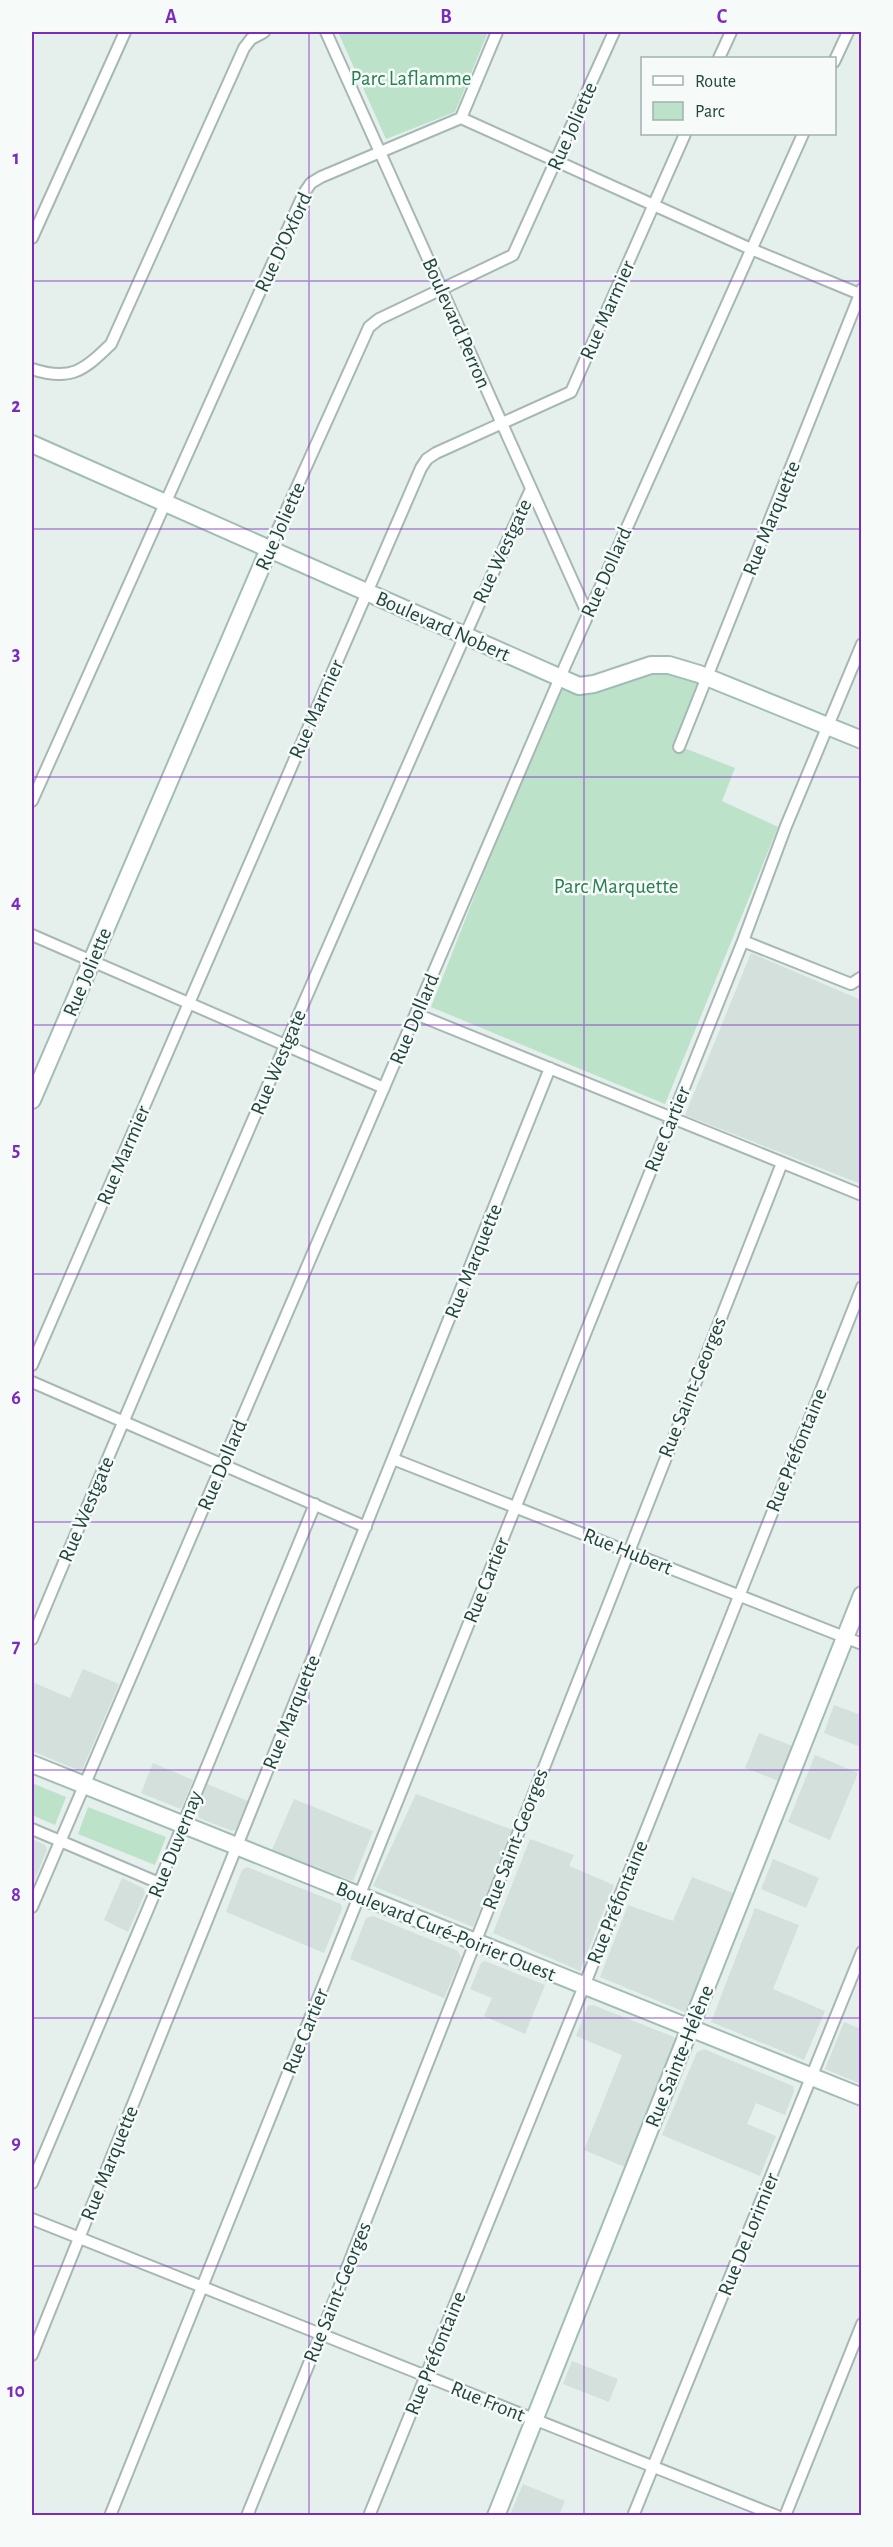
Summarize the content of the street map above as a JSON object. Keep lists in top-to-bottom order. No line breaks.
{"streets":{"street":["Rue Joliette","Rue D'Oxford","Rue Marmier","Boulevard Perron","Rue Marquette","Rue Westgate","Rue Dollard","Boulevard Nobert","Rue Cartier","Rue Saint-Georges","Rue Préfontaine","Rue Hubert","Rue Duvernay","Boulevard Curé-Poirier Ouest","Rue Sainte-Hélène","Rue De Lorimier","Rue Front"]},"crossings":[["Rue Joliette","Boulevard Perron"],["Rue Joliette","Boulevard Nobert"],["Rue D'Oxford","Boulevard Perron"],["Rue D'Oxford","Boulevard Nobert"],["Rue Marmier","Boulevard Perron"],["Rue Marmier","Boulevard Nobert"],["Boulevard Perron","Rue Westgate"],["Boulevard Perron","Rue Dollard"],["Rue Marquette","Boulevard Nobert"],["Rue Marquette","Rue Hubert"],["Rue Marquette","Boulevard Curé-Poirier Ouest"],["Rue Marquette","Rue Front"],["Rue Westgate","Boulevard Nobert"],["Rue Dollard","Boulevard Nobert"],["Rue Dollard","Boulevard Curé-Poirier Ouest"],["Boulevard Nobert","Rue Cartier"],["Rue Cartier","Rue Hubert"],["Rue Cartier","Boulevard Curé-Poirier Ouest"],["Rue Cartier","Rue Front"],["Rue Saint-Georges","Rue Hubert"],["Rue Saint-Georges","Boulevard Curé-Poirier Ouest"],["Rue Saint-Georges","Rue Front"],["Rue Préfontaine","Rue Hubert"],["Rue Préfontaine","Boulevard Curé-Poirier Ouest"],["Rue Préfontaine","Rue Front"],["Rue Hubert","Rue Sainte-Hélène"],["Rue Duvernay","Boulevard Curé-Poirier Ouest"],["Boulevard Curé-Poirier Ouest","Rue Sainte-Hélène"],["Boulevard Curé-Poirier Ouest","Rue De Lorimier"],["Rue Sainte-Hélène","Rue Front"],["Rue De Lorimier","Rue Front"]],"parks":["Parc Laflamme","Parc Marquette"],"legend":["Route","Parc"],"grid":{"columns":["A","B","C"],"rows":["1","2","3","4","5","6","7","8","9","10"]}}
